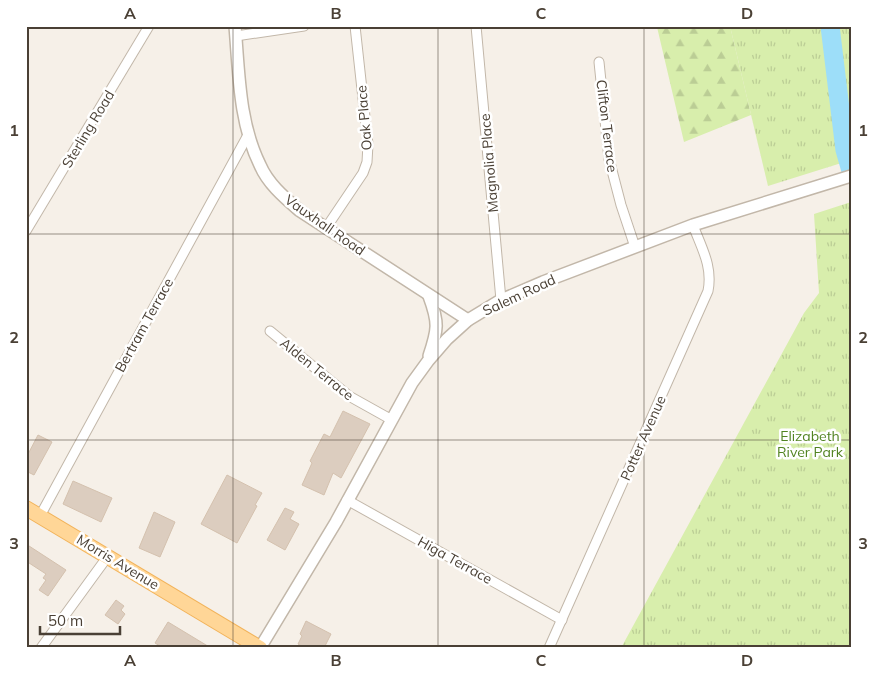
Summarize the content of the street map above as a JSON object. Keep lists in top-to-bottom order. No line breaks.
{"streets":{"main road":["Morris Avenue"],"street":["Oak Place","Clifton Terrace","Sterling Road","Magnolia Place","Vauxhall Road","Salem Road","Bertram Terrace","Alden Terrace","Potter Avenue","Higa Terrace"]},"crossings":[["Oak Place","Vauxhall Road"],["Clifton Terrace","Salem Road"],["Magnolia Place","Salem Road"],["Vauxhall Road","Salem Road"],["Vauxhall Road","Bertram Terrace"],["Salem Road","Alden Terrace"],["Salem Road","Potter Avenue"],["Salem Road","Higa Terrace"],["Salem Road","Morris Avenue"],["Bertram Terrace","Morris Avenue"],["Potter Avenue","Higa Terrace"]],"parks":["Elizabeth River Park"],"scale_bar":"50 m","grid":{"columns":["A","B","C","D"],"rows":["1","2","3"]}}
